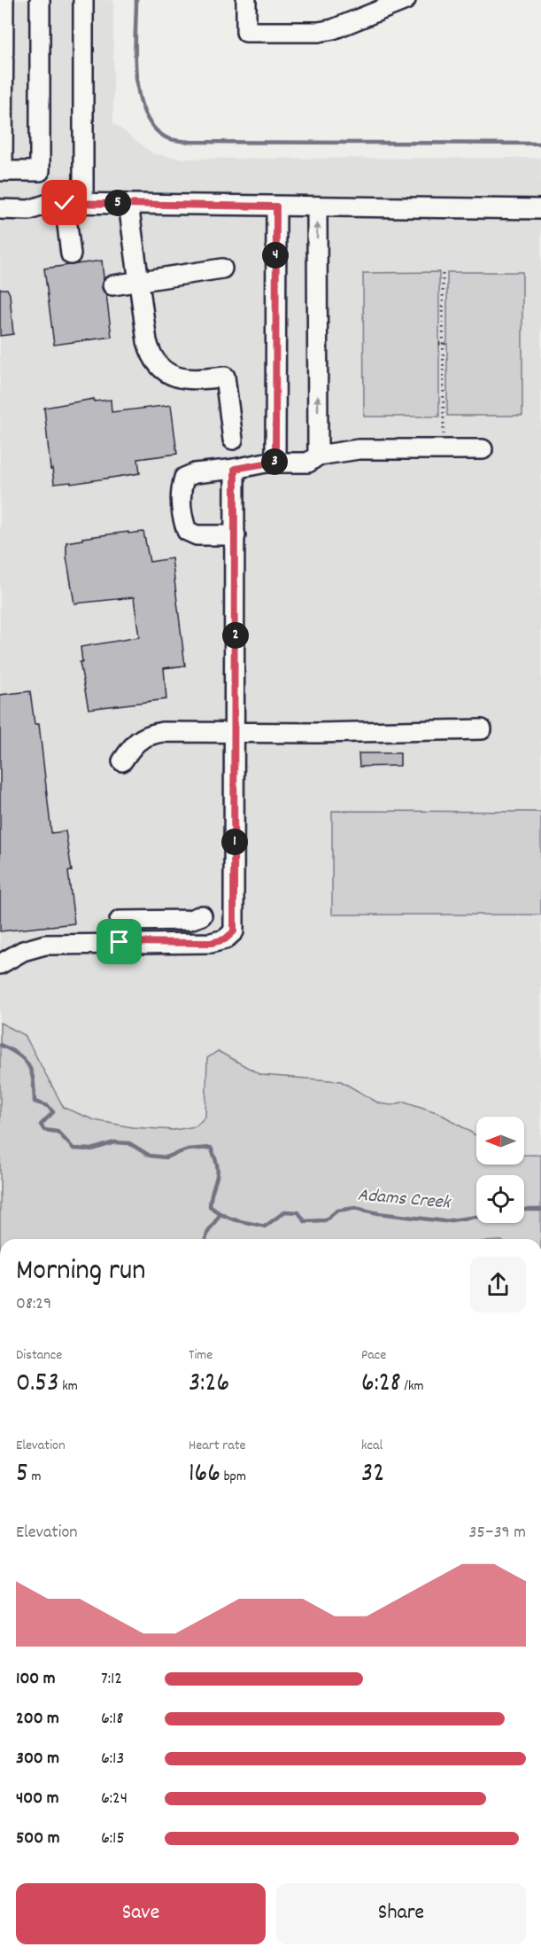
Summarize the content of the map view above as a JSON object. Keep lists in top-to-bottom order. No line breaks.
{"water":["Adams Creek"],"north":"left","page":{"pins":["5","4","3","2","1"],"heading":["Morning run","08:29"],"stats":[["Distance","0.53 km"],["Time","3:26"],["Pace","6:28 /km"],["Elevation","5 m"],["Heart rate","166 bpm"],["kcal","32"]],"chart":["Elevation","35–39 m"],"list":[{"name":"100 m","note":"7:12"},{"name":"200 m","note":"6:18"},{"name":"300 m","note":"6:13"},{"name":"400 m","note":"6:24"},{"name":"500 m","note":"6:15"}],"buttons":["Save","Share"]}}
